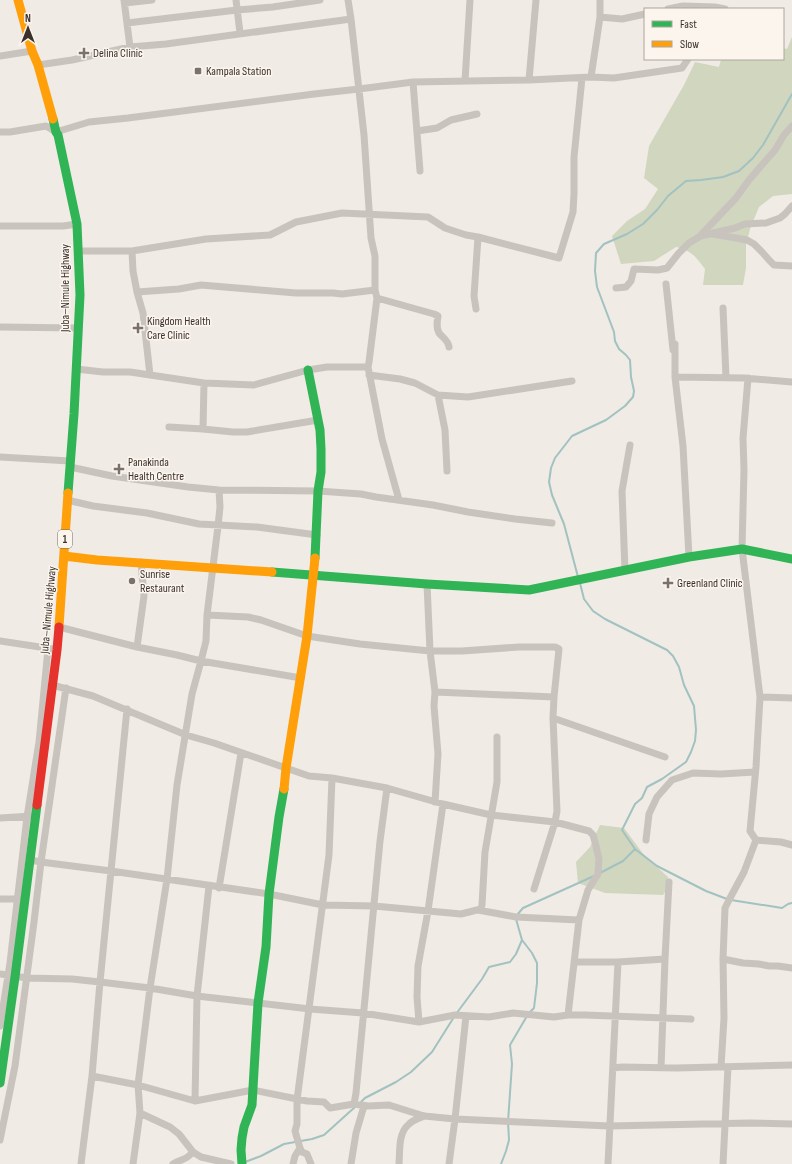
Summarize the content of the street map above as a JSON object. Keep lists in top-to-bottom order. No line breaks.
{"streets":{"street":["Juba–Nimule Highway","1"]},"places":{"health":["Delina Clinic","Kingdom Health Care Clinic","Panakinda Health Centre","Greenland Clinic"],"transit":["Kampala Station"],"other":["Sunrise Restaurant"]},"legend":["Fast","Slow"],"north":"top"}
